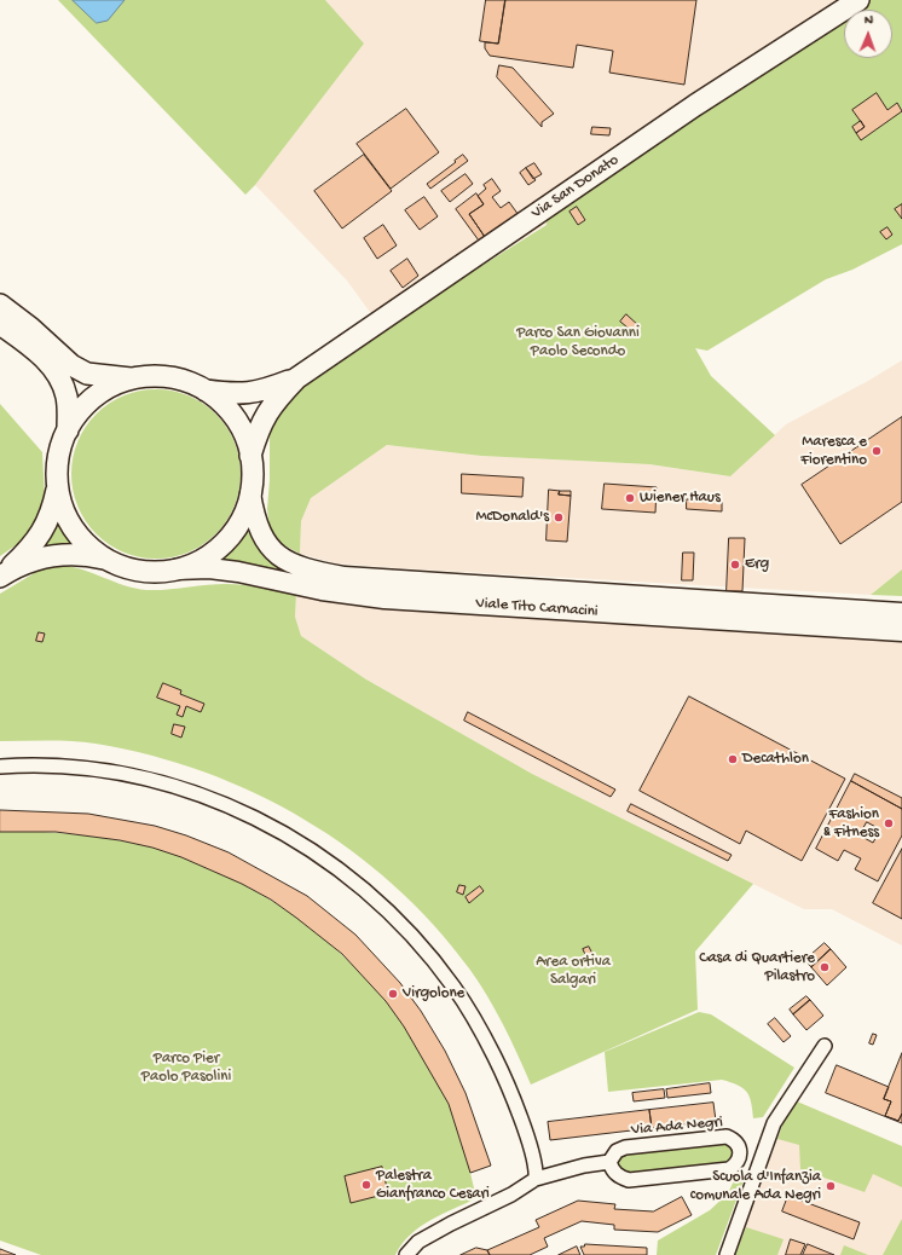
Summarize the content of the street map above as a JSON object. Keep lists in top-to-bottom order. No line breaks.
{"streets":{"main road":["Via San Donato","Viale Tito Carnacini"],"street":["Via Ada Negri"]},"parks":["Parco San Giovanni Paolo Secondo","Area ortiva Salgari","Parco Pier Paolo Pasolini"],"places":["Maresca e Fiorentino","Wiener Haus","McDonald's","Erg","Decathlon","Fashion & Fitness","Casa di Quartiere Pilastro","Virgolone","Palestra Gianfranco Cesari","Scuola d'Infanzia comunale Ada Negri"],"north":"top"}
